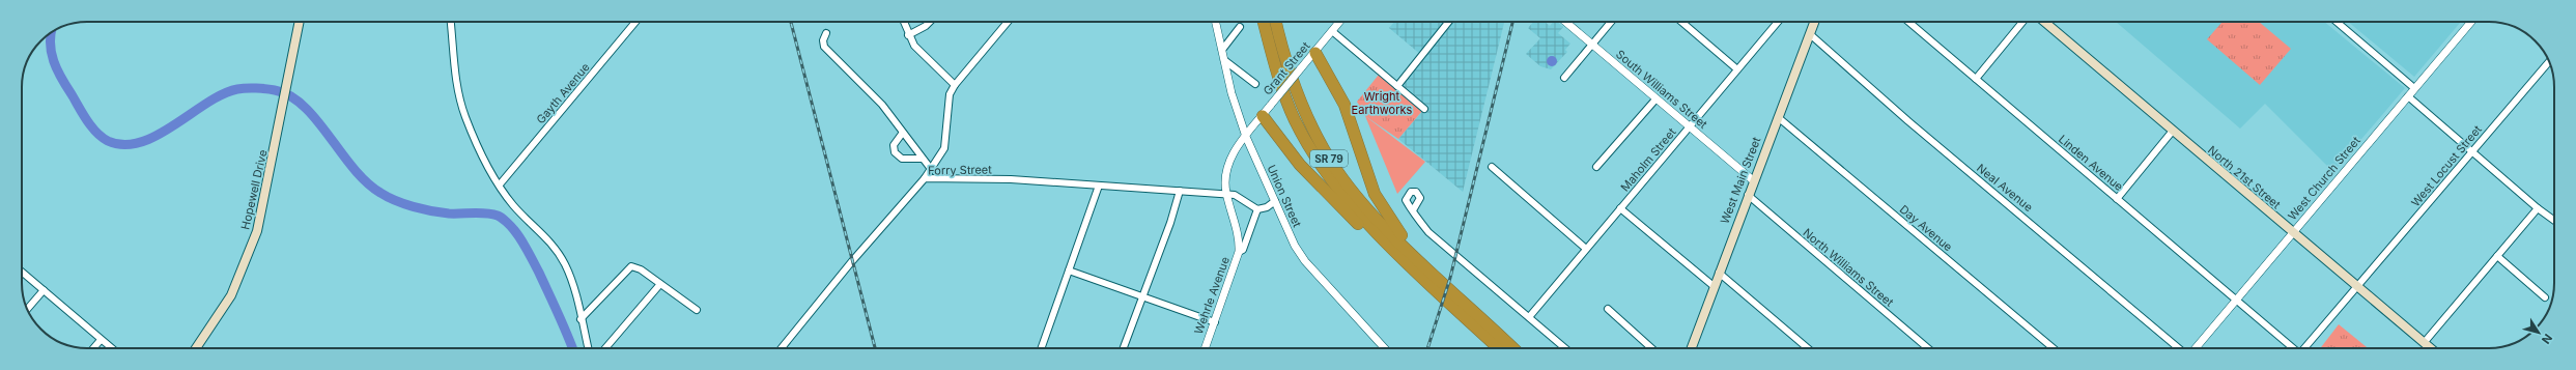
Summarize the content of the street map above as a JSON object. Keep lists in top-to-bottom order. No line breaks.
{"streets":{"highway":["SR 79"],"main road":["North 21st Street","West Main Street","Hopewell Drive"],"street":["Grant Street","South Williams Street","Gayth Avenue","Maholm Street","Linden Avenue","West Locust Street","Forry Street","West Church Street","Neal Avenue","Union Street","Day Avenue","North Williams Street","Wehrle Avenue"]},"crossings":[["Grant Street","Union Street"],["Grant Street","Wehrle Avenue"],["South Williams Street","Maholm Street"],["South Williams Street","West Main Street"],["Linden Avenue","West Church Street"],["West Locust Street","North 21st Street"],["Forry Street","Wehrle Avenue"],["North 21st Street","West Church Street"],["West Main Street","Neal Avenue"],["West Main Street","Day Avenue"],["West Main Street","North Williams Street"],["Union Street","Wehrle Avenue"]],"parks":["Wright Earthworks"],"north":"bottom right"}
